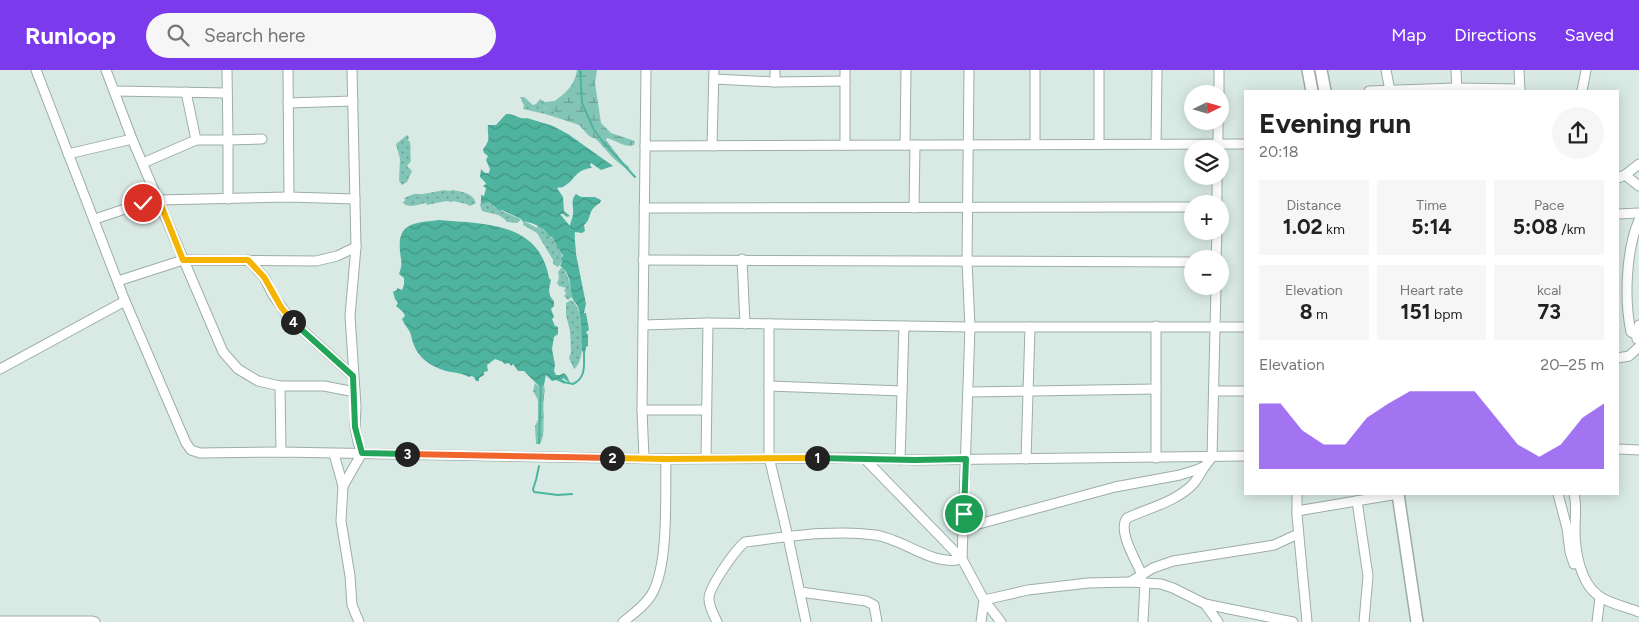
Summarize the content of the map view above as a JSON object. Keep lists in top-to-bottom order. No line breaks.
{"north":"right","page":{"header":"Runloop","search":"Search here","nav":["Map","Directions","Saved"],"map_buttons":["+","−"],"heading":["Evening run","20:18"],"stats":[["Distance","1.02 km"],["Time","5:14"],["Pace","5:08 /km"],["Elevation","8 m"],["Heart rate","151 bpm"],["kcal","73"]],"pins":["4","3","1","2"],"chart":["Elevation","20–25 m"]}}
